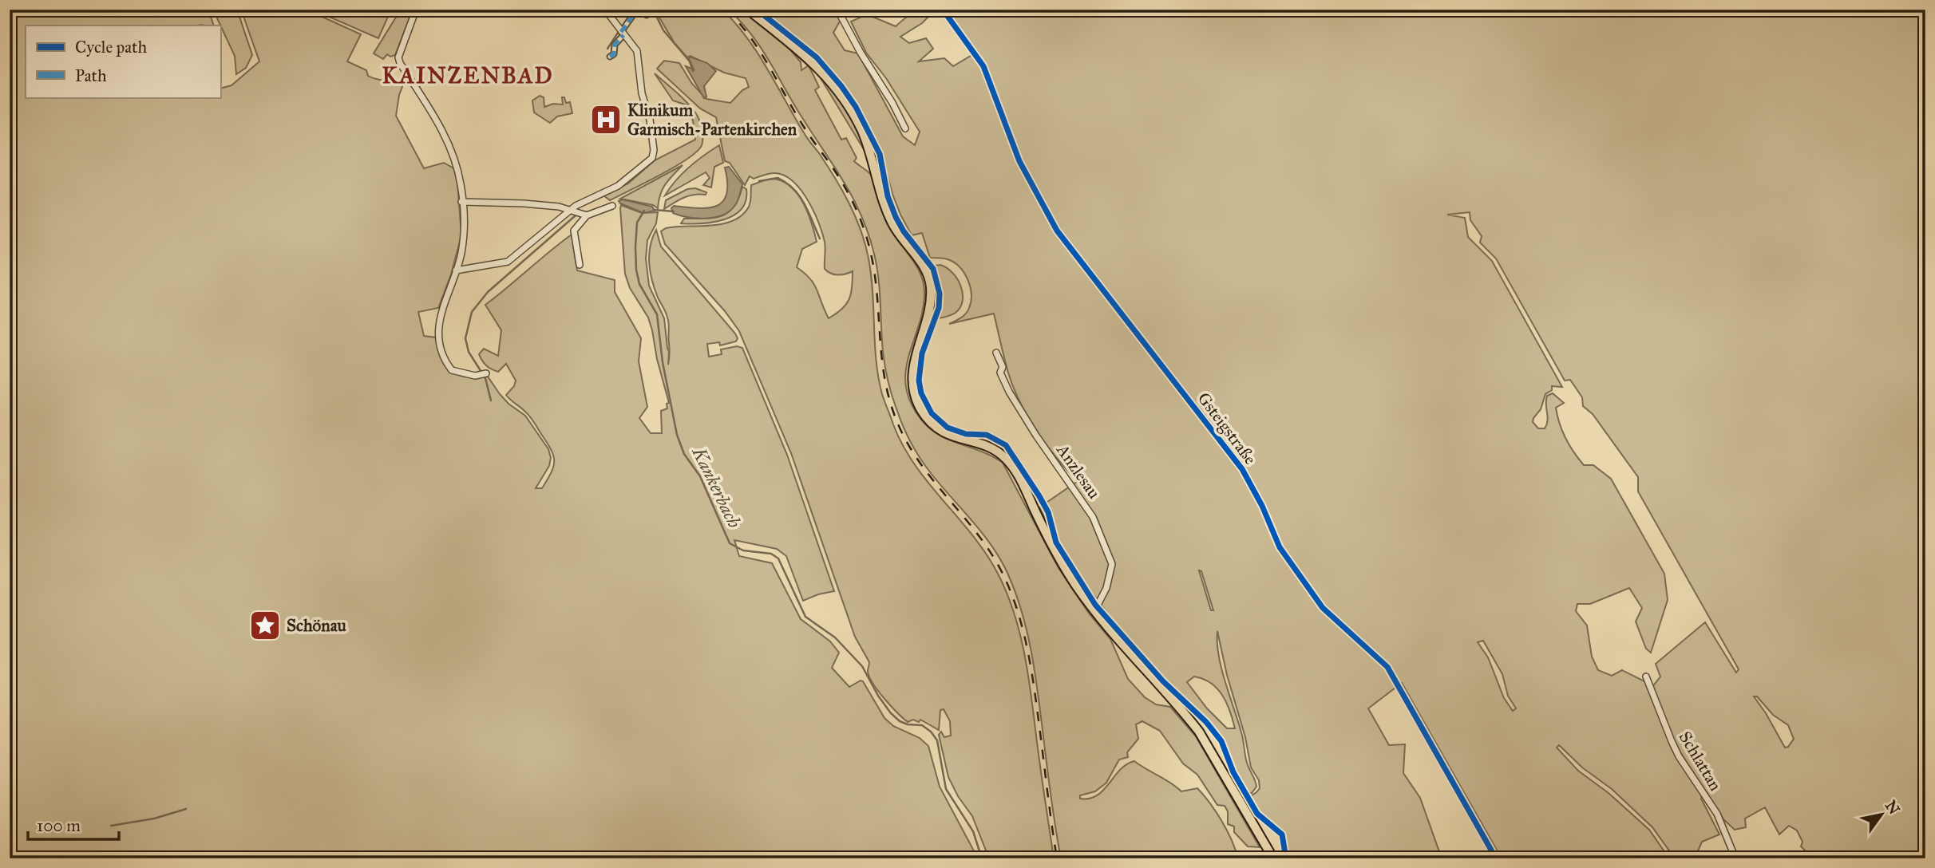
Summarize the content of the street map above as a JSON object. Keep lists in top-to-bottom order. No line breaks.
{"streets":{"street":["Gsteigstraße","Anzlesau","Schlattan"]},"districts":["KAINZENBAD"],"water":["Kankerbach"],"places":{"hospital":["Klinikum Garmisch-Partenkirchen"],"place":["Schönau"]},"legend":["Cycle path","Path"],"scale_bar":"100 m","north":"top right"}
